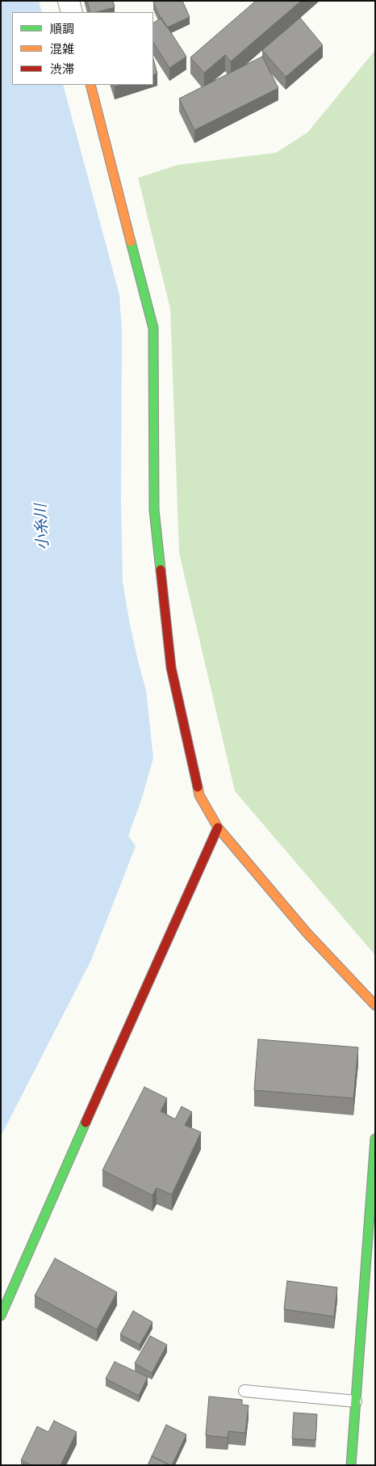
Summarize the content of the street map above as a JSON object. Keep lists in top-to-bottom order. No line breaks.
{"water":["小糸川"],"legend":["順調","混雑","渋滞"]}
